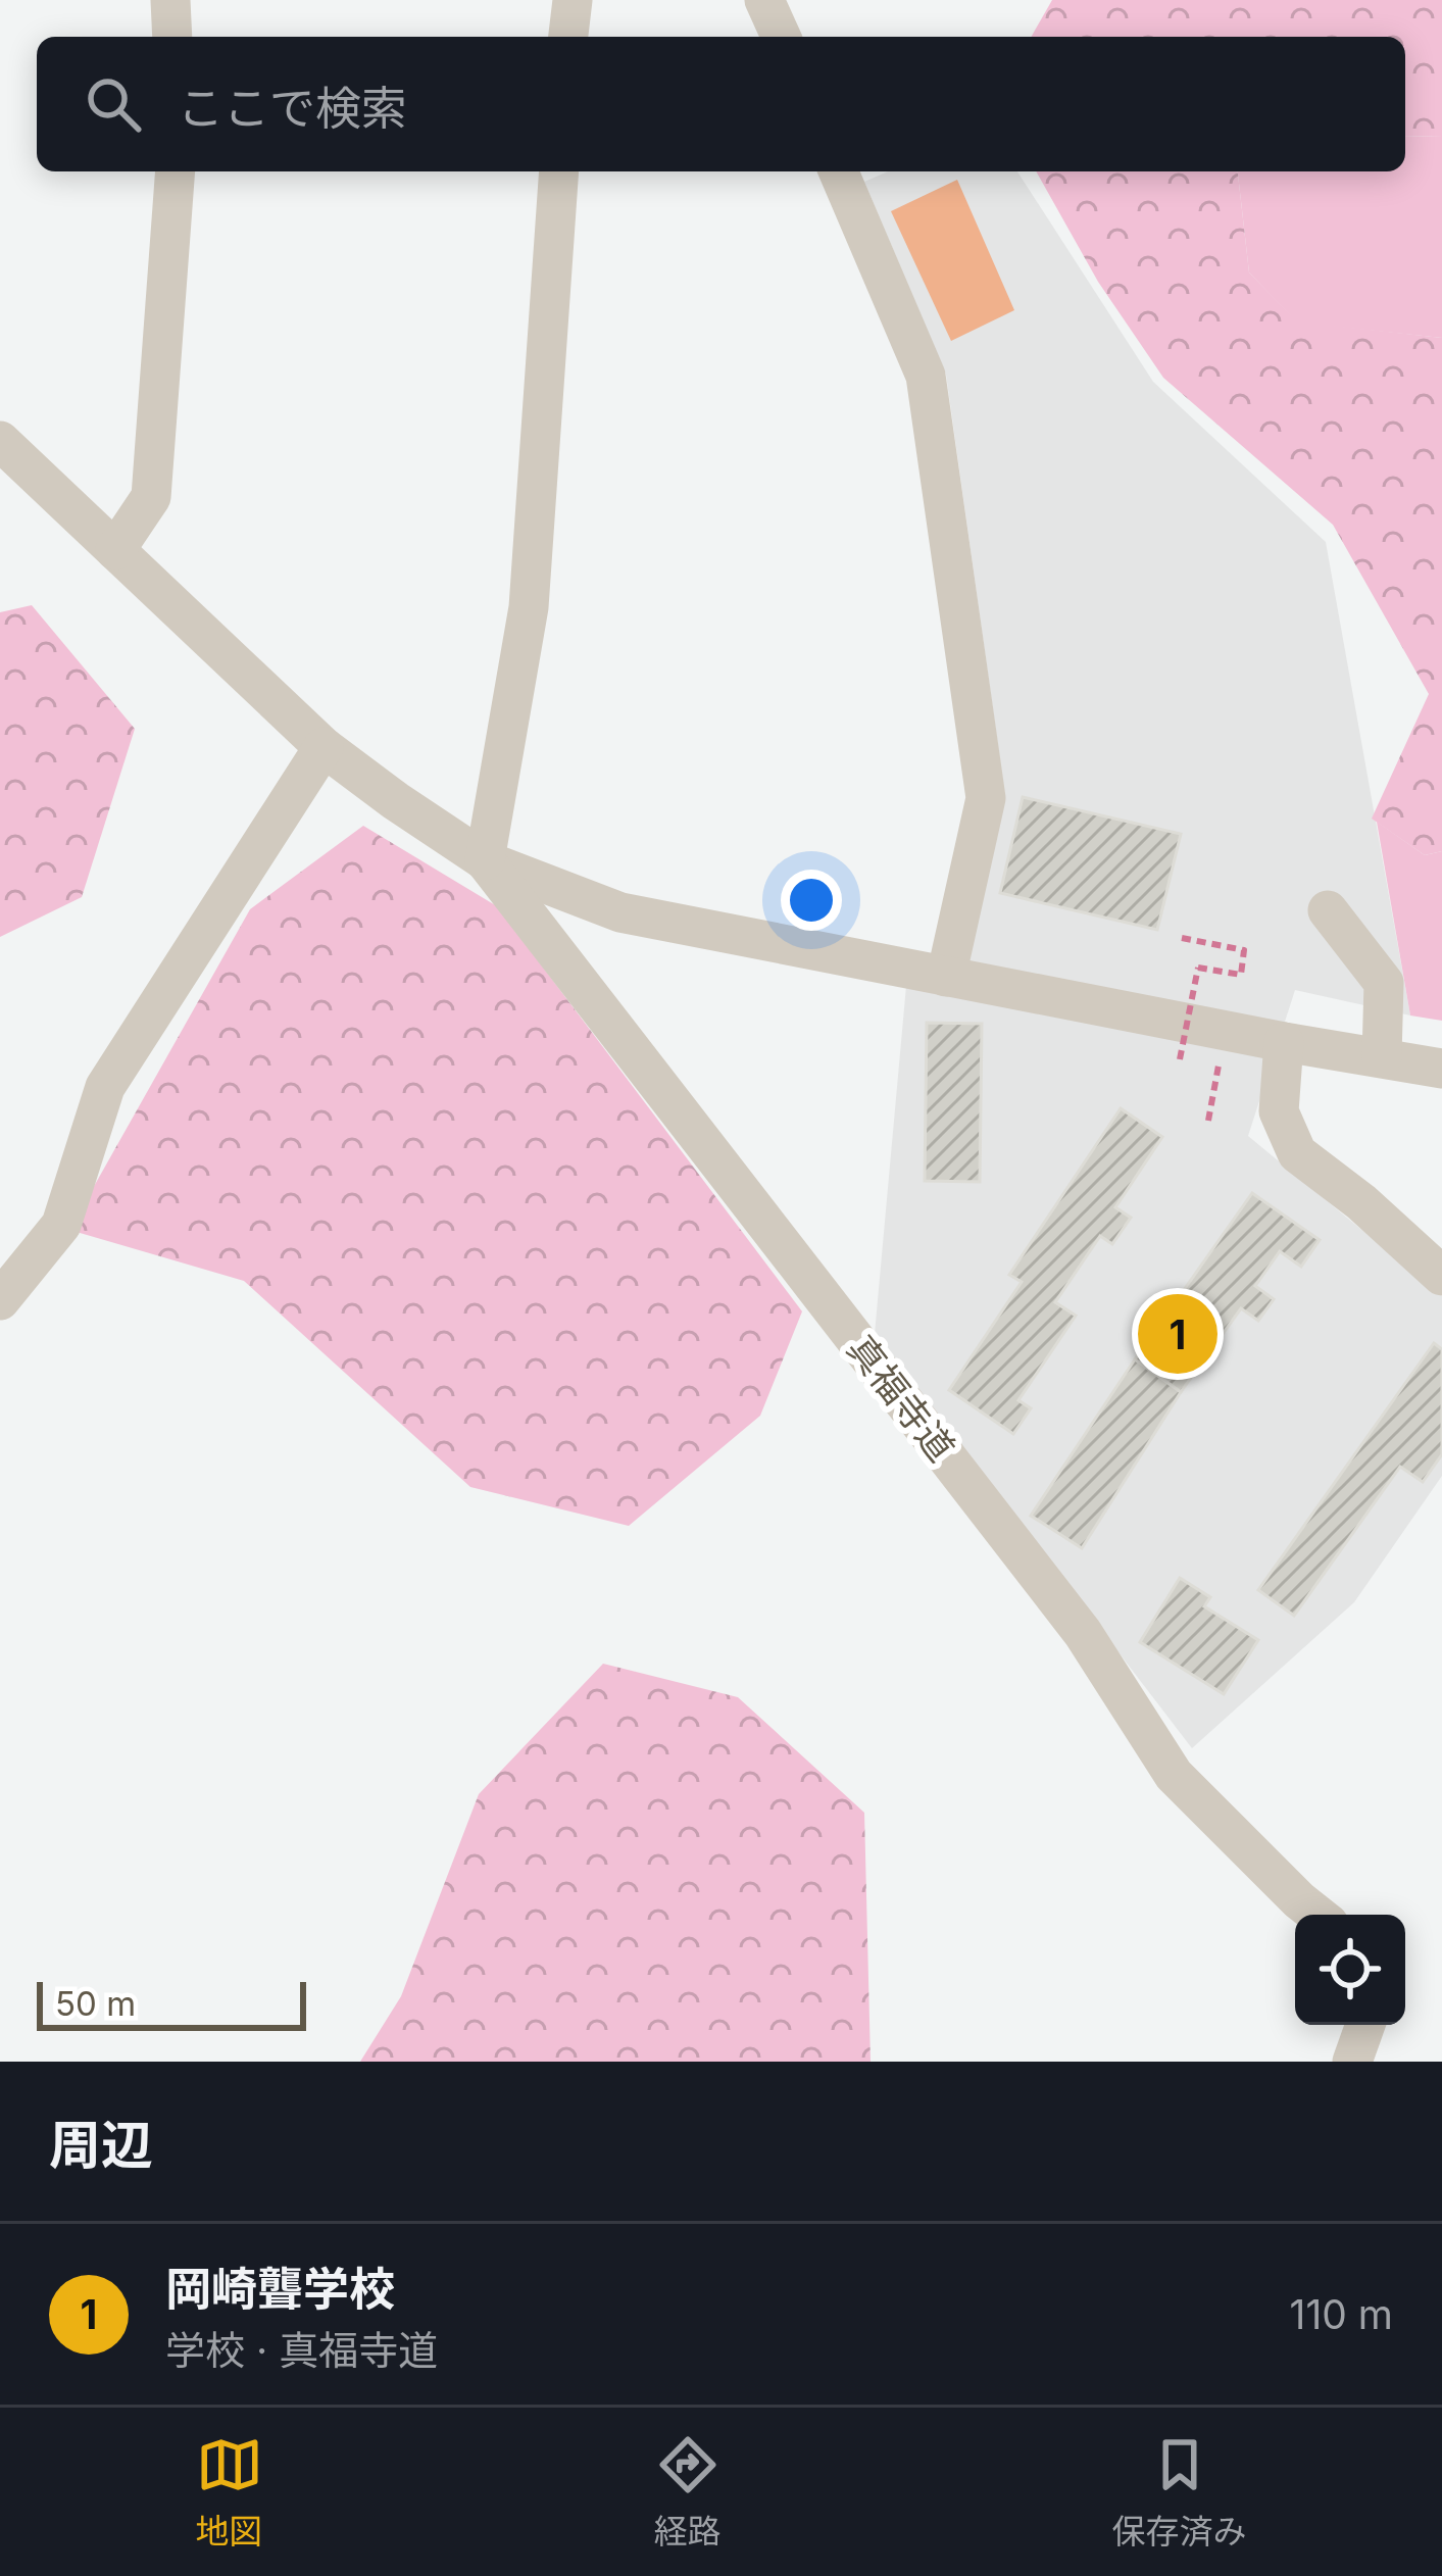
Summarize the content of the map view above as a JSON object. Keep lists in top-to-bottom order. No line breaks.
{"streets":{"street":["真福寺道"]},"scale_bar":"50 m","page":{"search":"ここで検索","pins":"1","scale":"50 m","heading":"周辺","list":[{"mark":"1","name":"岡崎聾学校","note":"学校 · 真福寺道","value":"110 m"}],"nav":["地図","経路","保存済み"]}}
